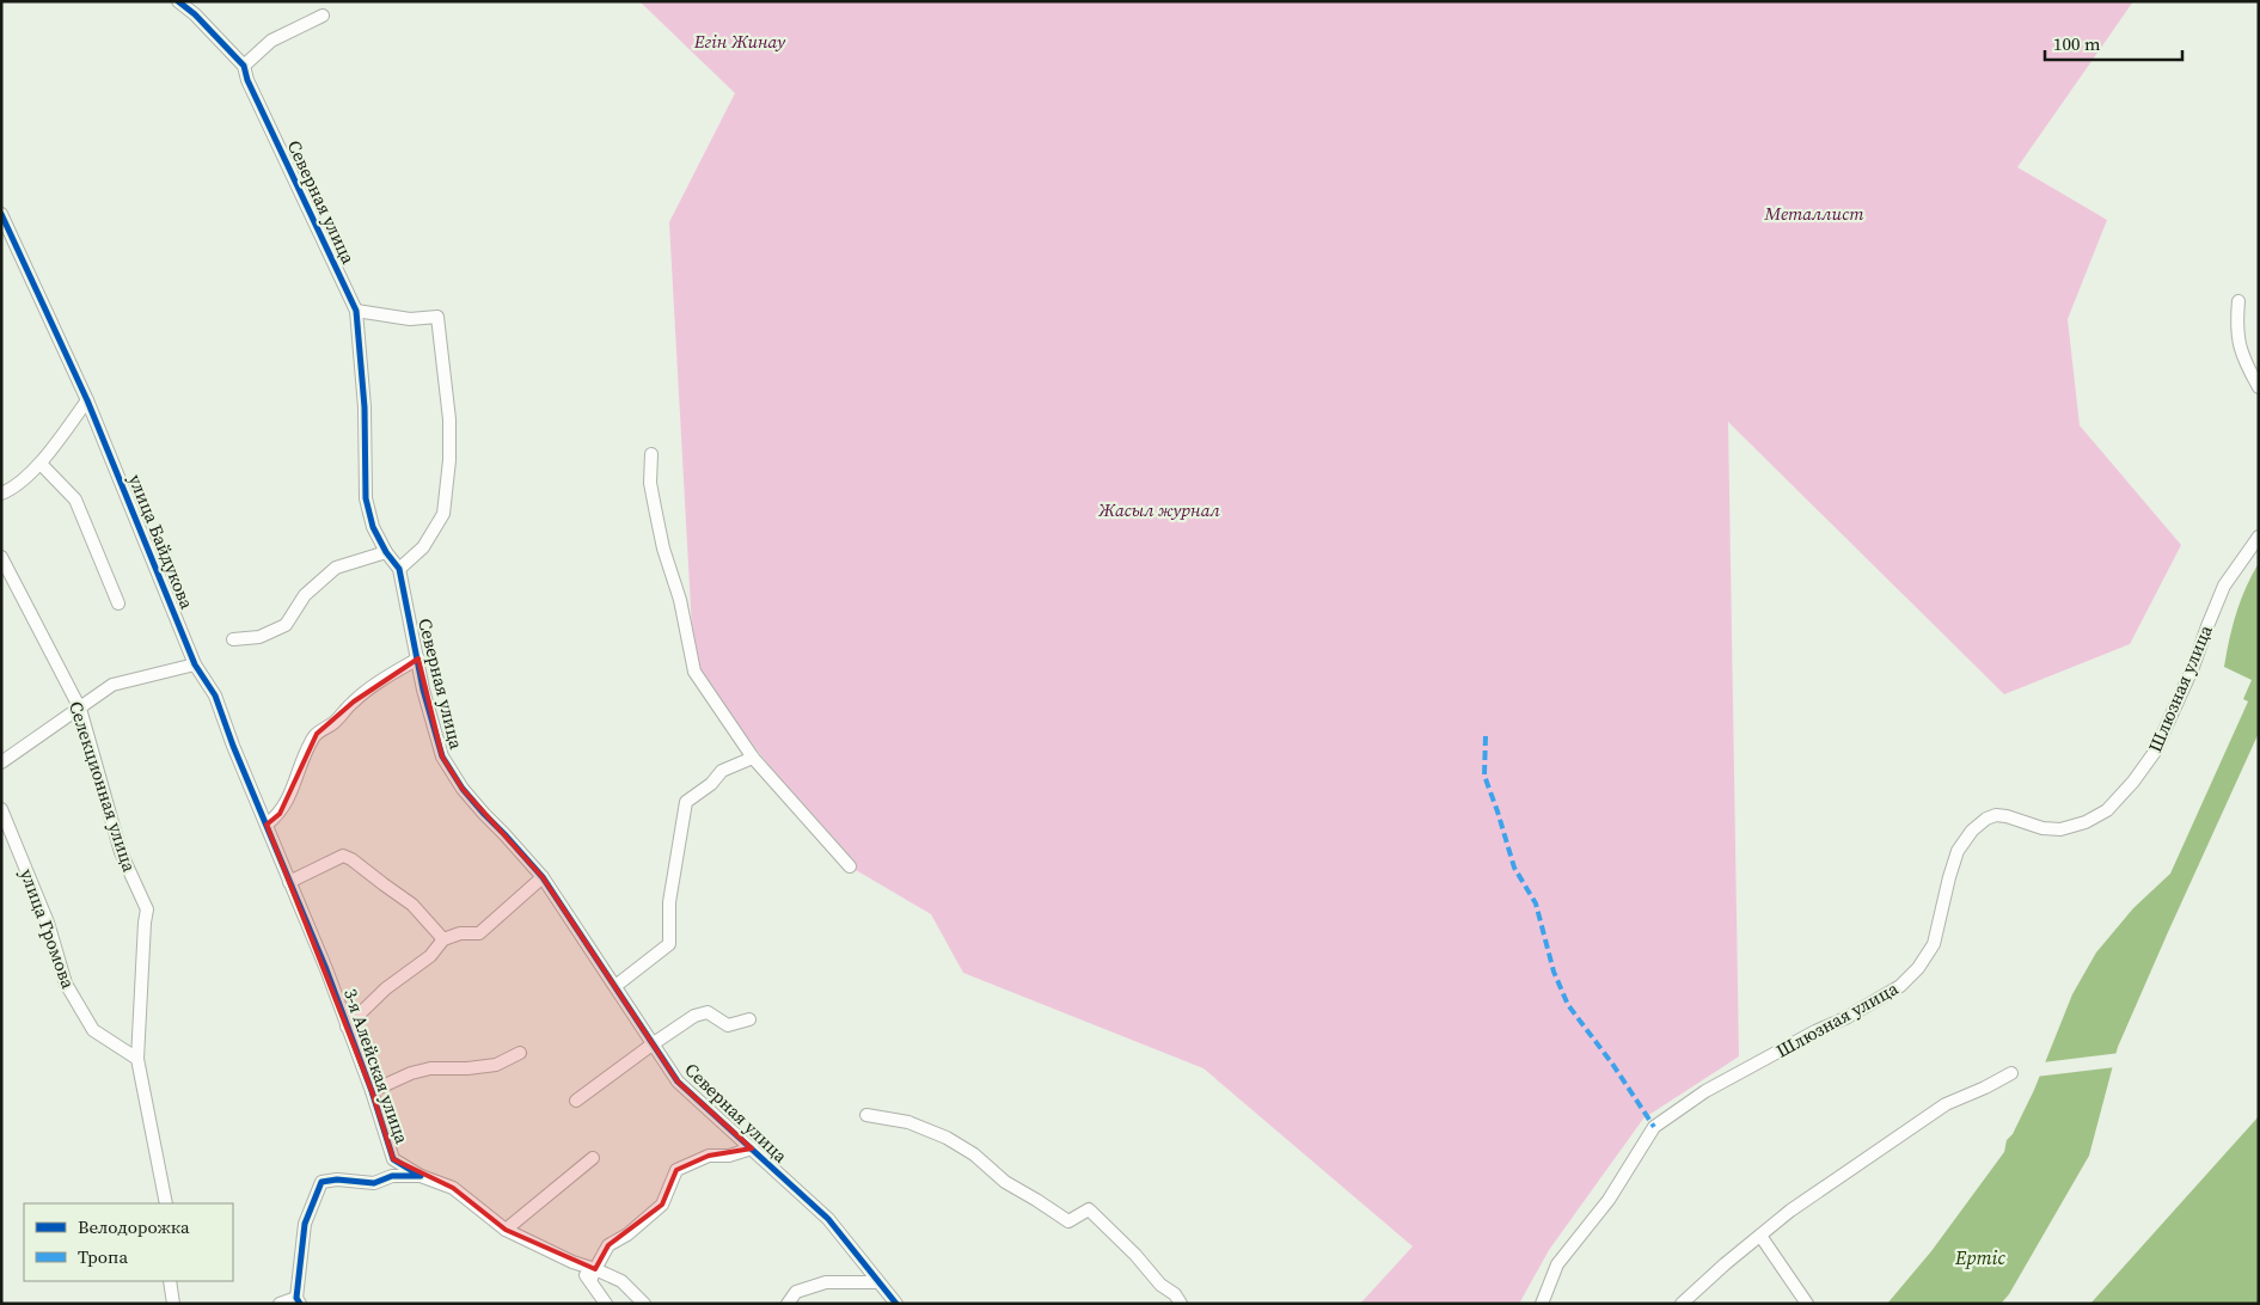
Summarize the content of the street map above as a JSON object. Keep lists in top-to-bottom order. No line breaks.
{"streets":{"street":["Северная улица","улица Байдукова","Шлюзная улица","Селекционная улица","улица Громова","3-я Алейская улица"]},"crossings":[["улица Байдукова","3-я Алейская улица"],["Селекционная улица","улица Громова"]],"water":["Ертіс"],"parks":["Егін Жинау","Металлист","Жасыл журнал"],"legend":["Велодорожка","Тропа"],"scale_bar":"100 m"}
